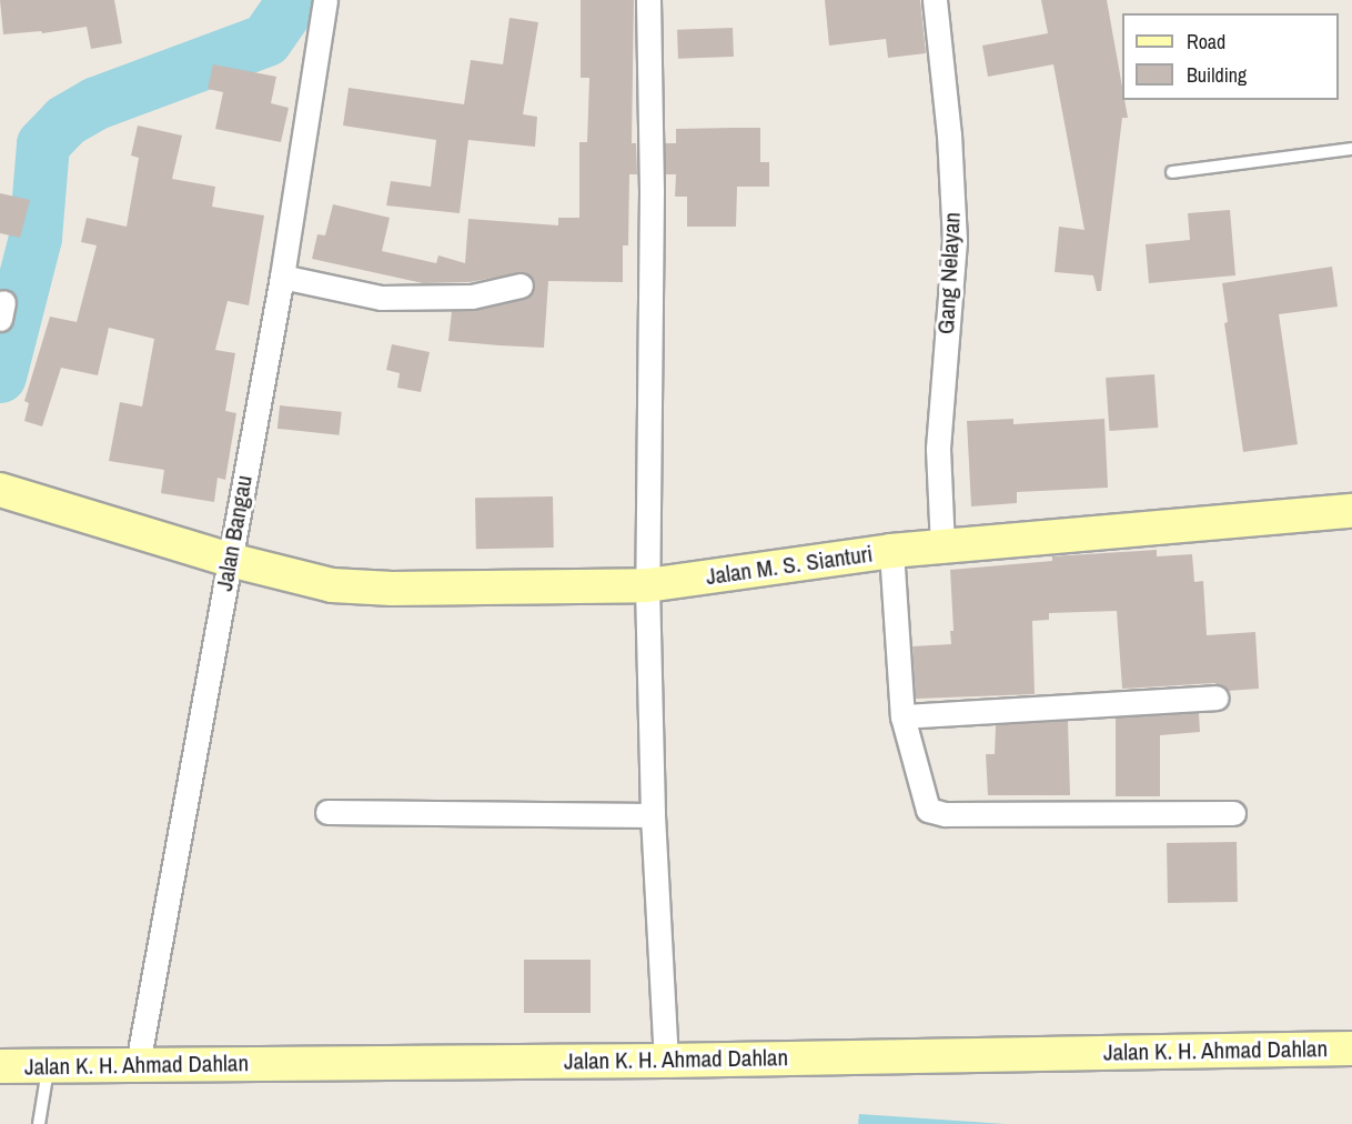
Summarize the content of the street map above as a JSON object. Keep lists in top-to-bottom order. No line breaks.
{"streets":{"street":["Gang Nelayan","Jalan Bangau","Jalan M. S. Sianturi","Jalan K. H. Ahmad Dahlan"]},"crossings":[["Gang Nelayan","Jalan M. S. Sianturi"],["Jalan Bangau","Jalan M. S. Sianturi"],["Jalan Bangau","Jalan K. H. Ahmad Dahlan"]],"legend":["Road","Building"]}
